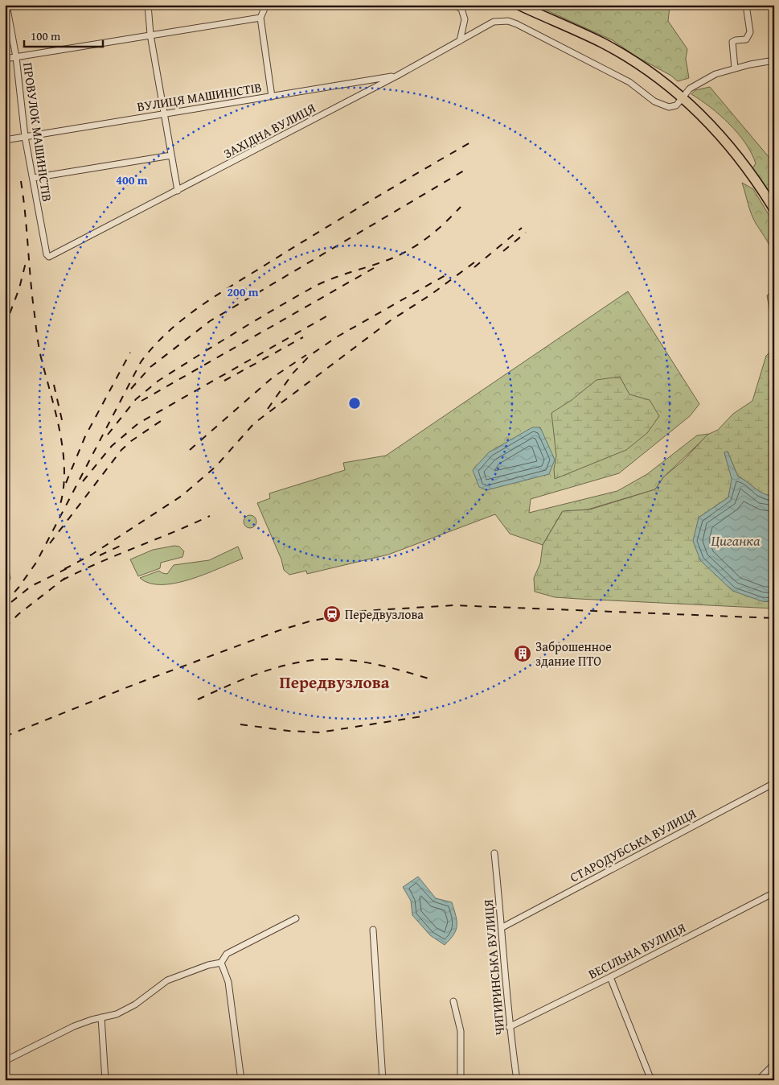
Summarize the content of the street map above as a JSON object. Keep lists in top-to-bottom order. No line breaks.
{"streets":{"street":["ВУЛИЦЯ МАШИНІСТІВ","ЗАХІДНА ВУЛИЦЯ","ПРОВУЛОК МАШИНІСТІВ","СТАРОДУБСЬКА ВУЛИЦЯ","ВЕСІЛЬНА ВУЛИЦЯ","ЧИГИРИНСЬКА ВУЛИЦЯ"]},"crossings":[["ВУЛИЦЯ МАШИНІСТІВ","ЗАХІДНА ВУЛИЦЯ"],["ВУЛИЦЯ МАШИНІСТІВ","ПРОВУЛОК МАШИНІСТІВ"],["ЗАХІДНА ВУЛИЦЯ","ПРОВУЛОК МАШИНІСТІВ"],["СТАРОДУБСЬКА ВУЛИЦЯ","ЧИГИРИНСЬКА ВУЛИЦЯ"],["ВЕСІЛЬНА ВУЛИЦЯ","ЧИГИРИНСЬКА ВУЛИЦЯ"]],"districts":["Передвузлова"],"water":["Циганка"],"places":{"station":["Передвузлова"],"building":["Заброшенное здание ПТО"]},"scale_bar":"100 m","rings":["400 m","200 m"]}
